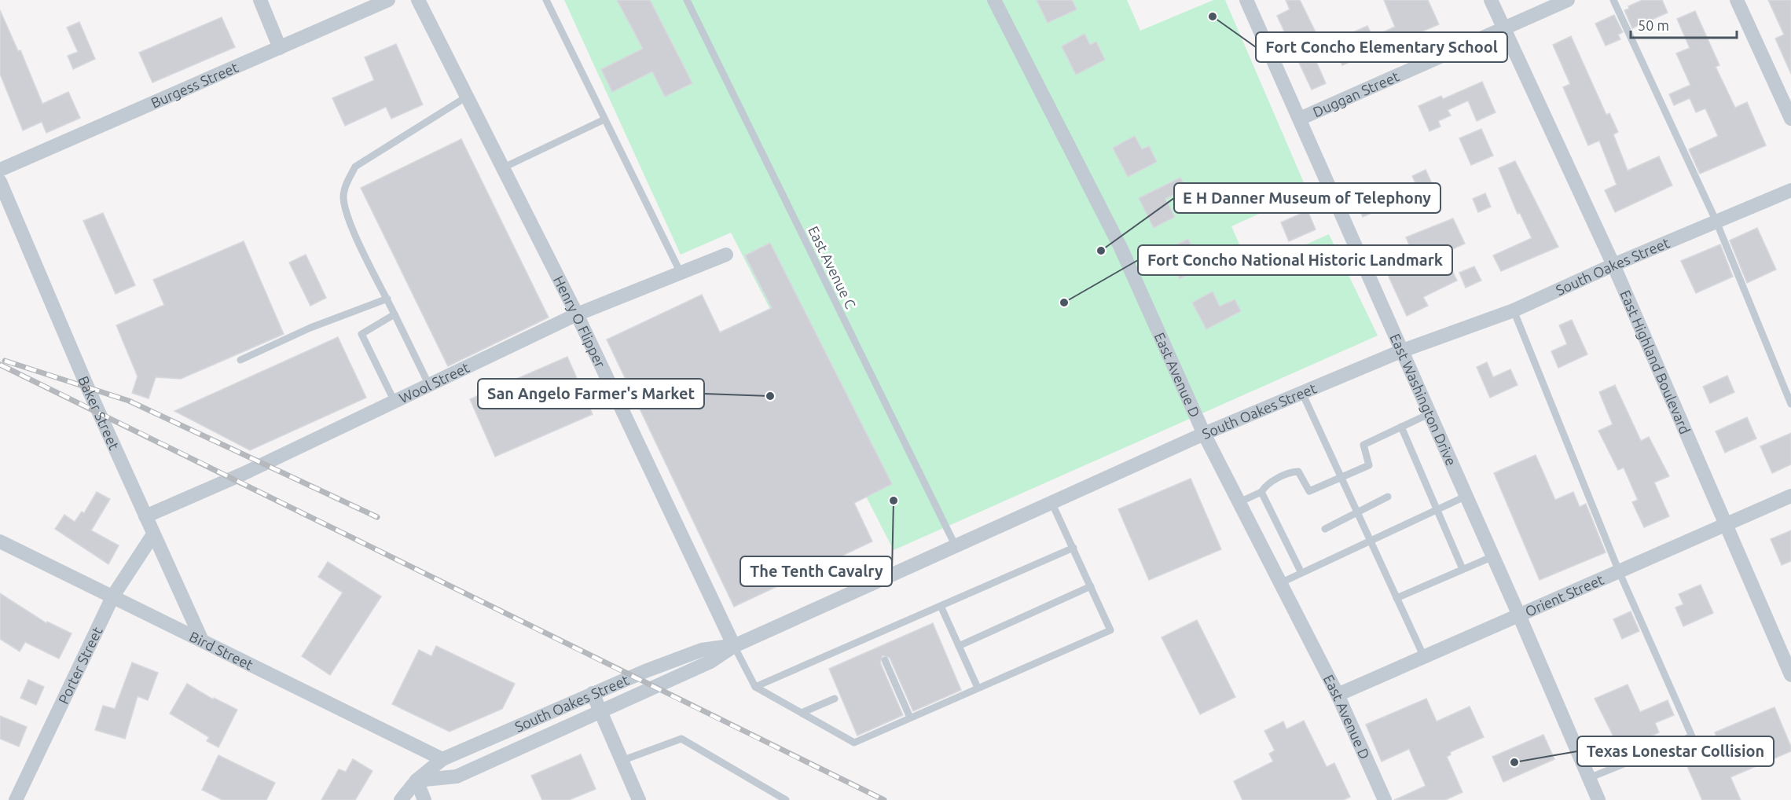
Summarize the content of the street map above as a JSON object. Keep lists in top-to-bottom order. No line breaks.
{"streets":{"street":["Burgess Street","Duggan Street","South Oakes Street","Henry O Flipper","East Highland Boulevard","East Avenue D","Wool Street","East Washington Drive","Baker Street","Orient Street","Bird Street","Porter Street"],"lane":["East Avenue C"]},"crossings":[["Duggan Street","East Highland Boulevard"],["Duggan Street","East Washington Drive"],["South Oakes Street","East Avenue C"],["South Oakes Street","Henry O Flipper"],["South Oakes Street","East Highland Boulevard"],["South Oakes Street","East Avenue D"],["South Oakes Street","East Washington Drive"],["South Oakes Street","Bird Street"],["Henry O Flipper","Wool Street"],["East Highland Boulevard","Orient Street"],["East Avenue D","Orient Street"],["Wool Street","Baker Street"],["East Washington Drive","Orient Street"],["Baker Street","Bird Street"],["Baker Street","Porter Street"],["Bird Street","Porter Street"]],"places":["Fort Concho Elementary School","E H Danner Museum of Telephony","Fort Concho National Historic Landmark","San Angelo Farmer's Market","The Tenth Cavalry","Texas Lonestar Collision"],"scale_bar":"50 m"}
